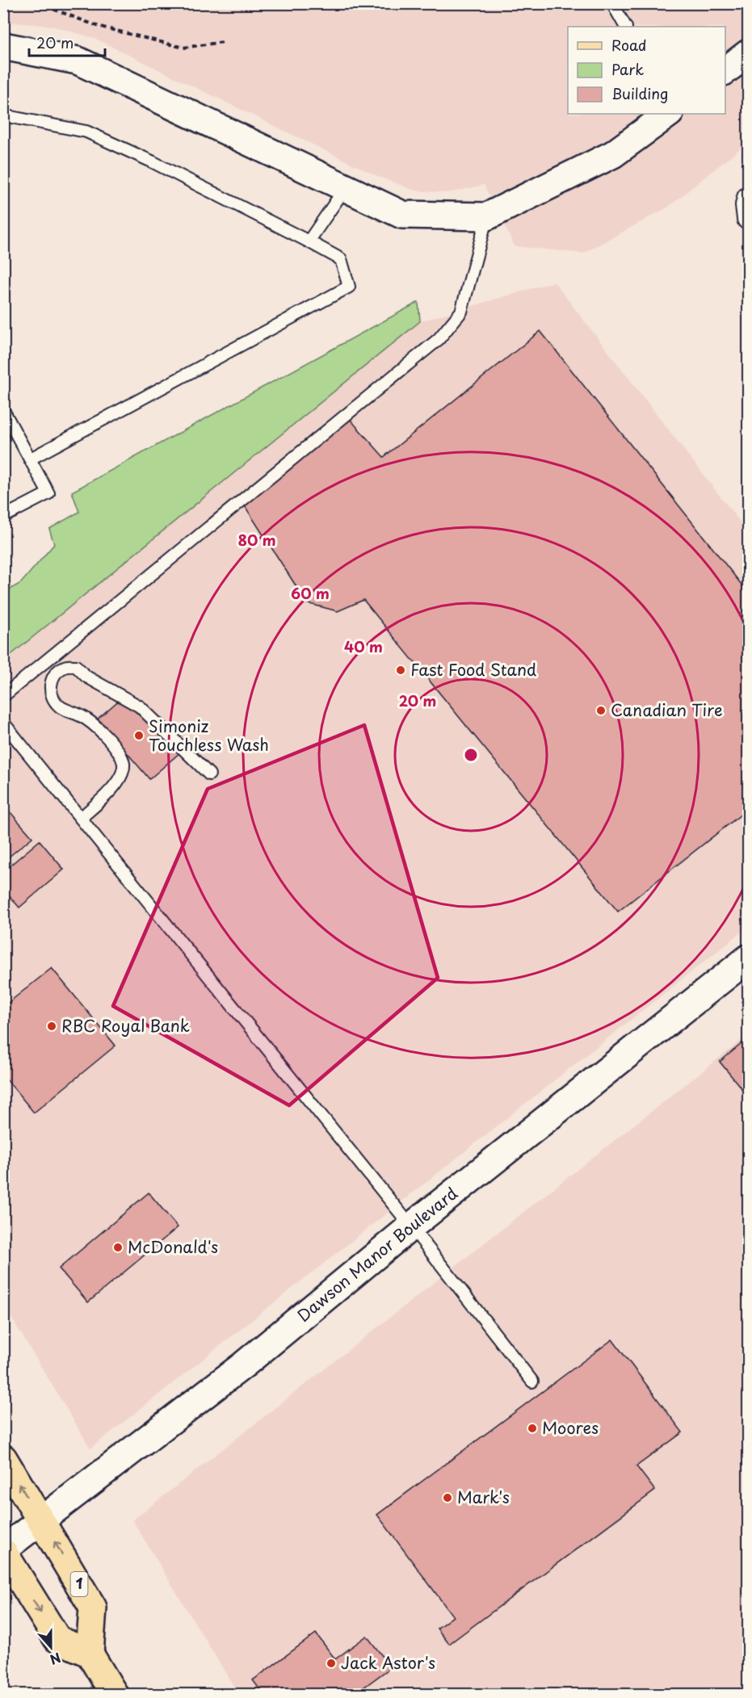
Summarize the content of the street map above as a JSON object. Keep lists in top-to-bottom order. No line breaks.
{"streets":{"main road":["1"],"street":["Dawson Manor Boulevard"]},"crossings":[["Dawson Manor Boulevard","1"]],"places":["Fast Food Stand","Canadian Tire","Simoniz Touchless Wash","RBC Royal Bank","McDonald's","Moores","Mark's","Jack Astor's"],"legend":["Road","Park","Building"],"scale_bar":"20 m","north":"bottom","rings":["80 m","60 m","40 m","20 m"]}
